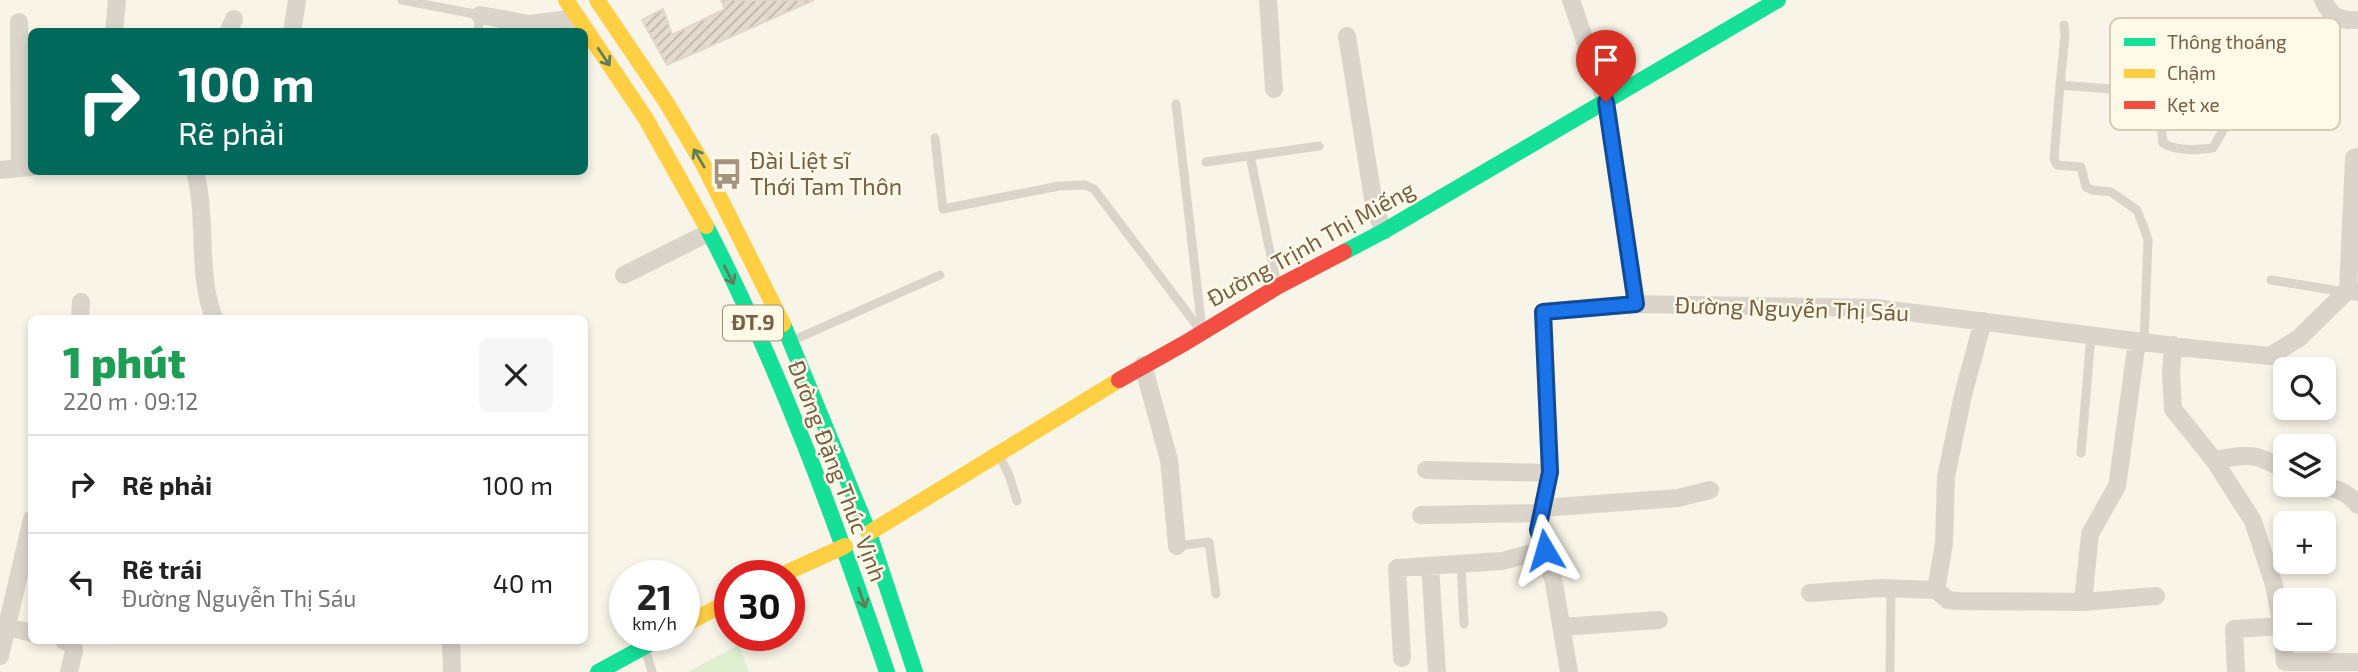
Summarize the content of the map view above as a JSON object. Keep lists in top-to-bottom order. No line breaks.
{"streets":{"main road":["Đường Trịnh Thị Miếng","ĐT.9","Đường Đặng Thúc Vịnh"],"street":["Đường Nguyễn Thị Sáu"]},"crossings":[["Đường Trịnh Thị Miếng","Đường Đặng Thúc Vịnh"]],"places":{"bus stop":["Đài Liệt sĩ Thới Tam Thôn"]},"legend":["Thông thoáng","Chậm","Kẹt xe"],"page":{"turn":["100 m","Rẽ phải"],"heading":["1 phút","220 m · 09:12"],"map_buttons":["+","−"],"list":[{"name":"Rẽ phải","value":"100 m"},{"name":"Rẽ trái","note":"Đường Nguyễn Thị Sáu","value":"40 m"}],"speed":"21 km/h","limit":"30"}}
